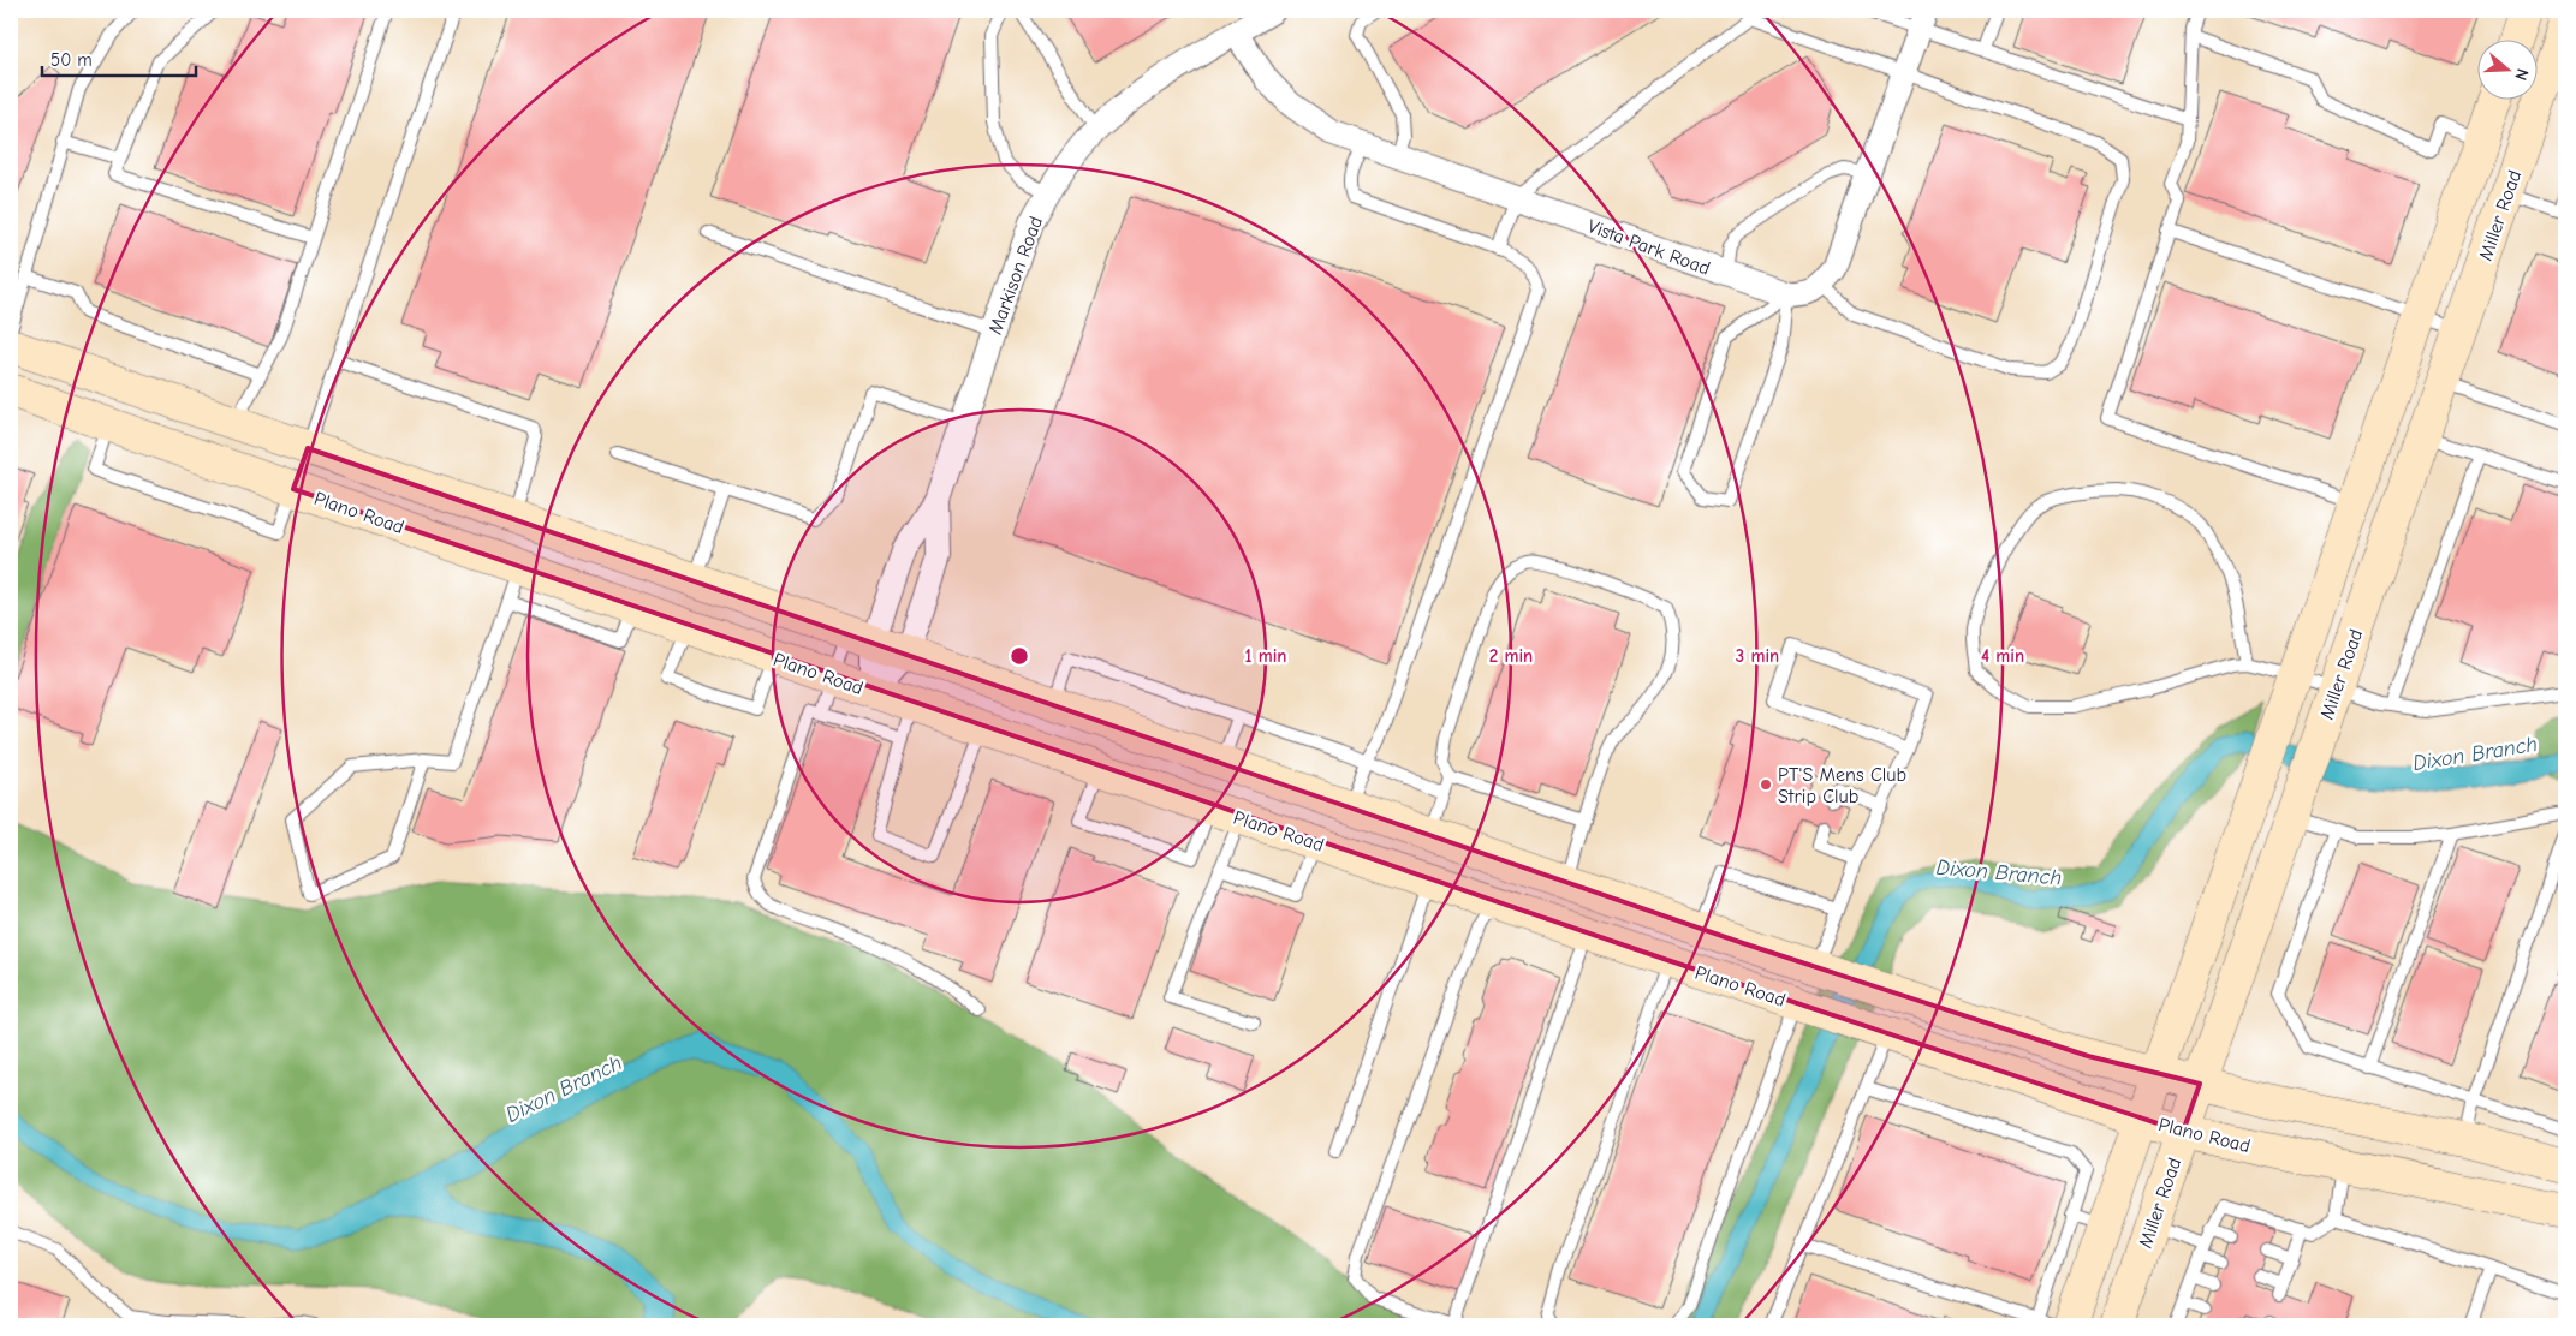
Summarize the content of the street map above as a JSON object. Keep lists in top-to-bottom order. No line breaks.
{"streets":{"main road":["Miller Road","Plano Road"],"street":["Vista Park Road","Markison Road"]},"crossings":[["Miller Road","Plano Road"],["Vista Park Road","Markison Road"],["Markison Road","Plano Road"]],"water":["Dixon Branch"],"places":["PT'S Mens Club Strip Club"],"scale_bar":"50 m","north":"right","rings":["1 min","2 min","3 min","4 min"]}
